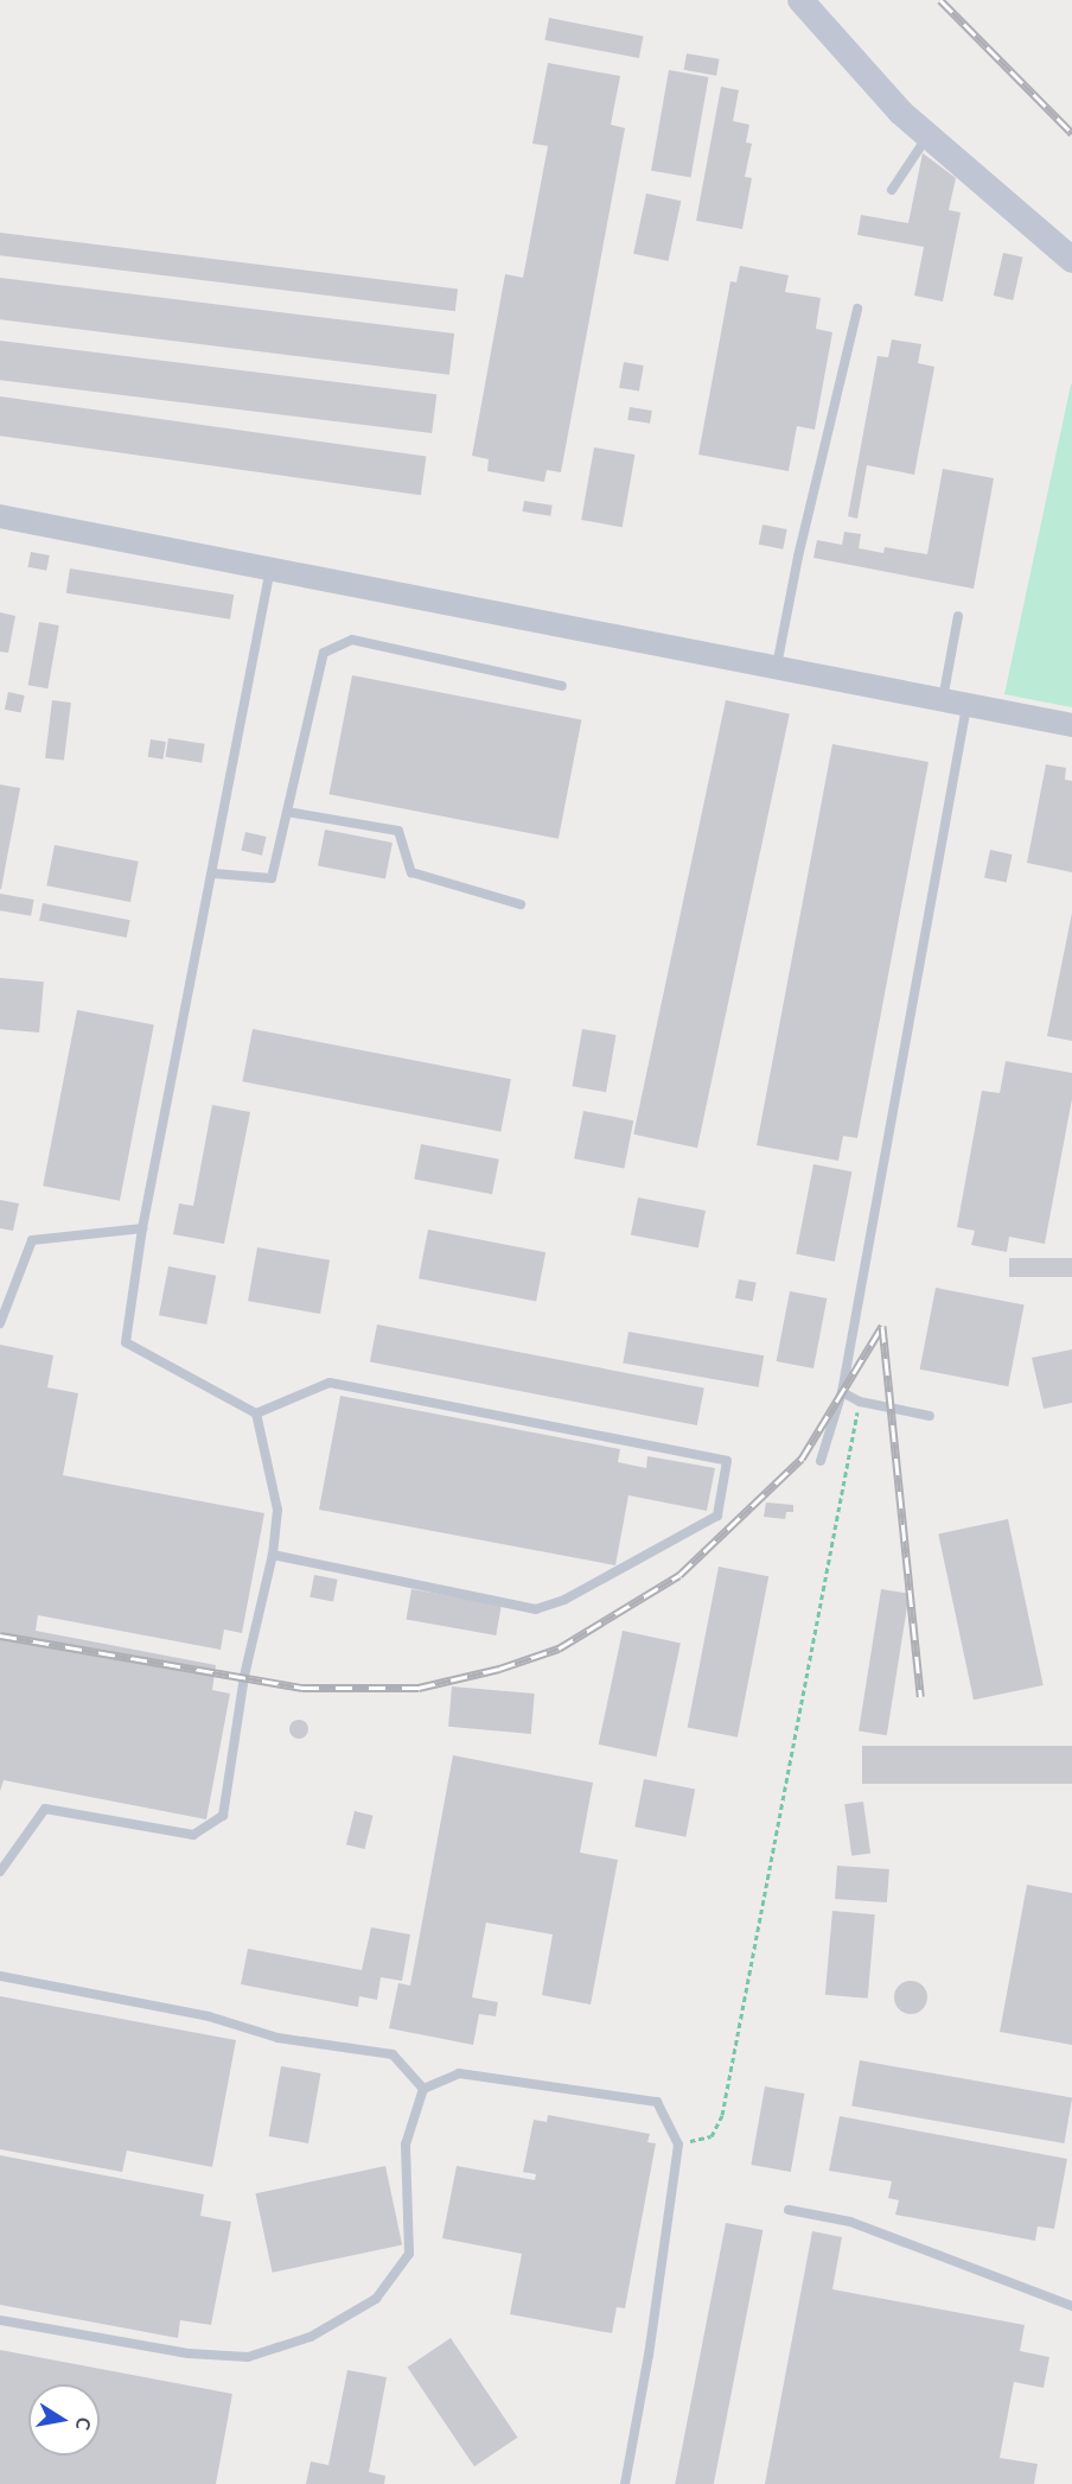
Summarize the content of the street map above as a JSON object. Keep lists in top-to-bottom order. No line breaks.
{"north":"right"}
